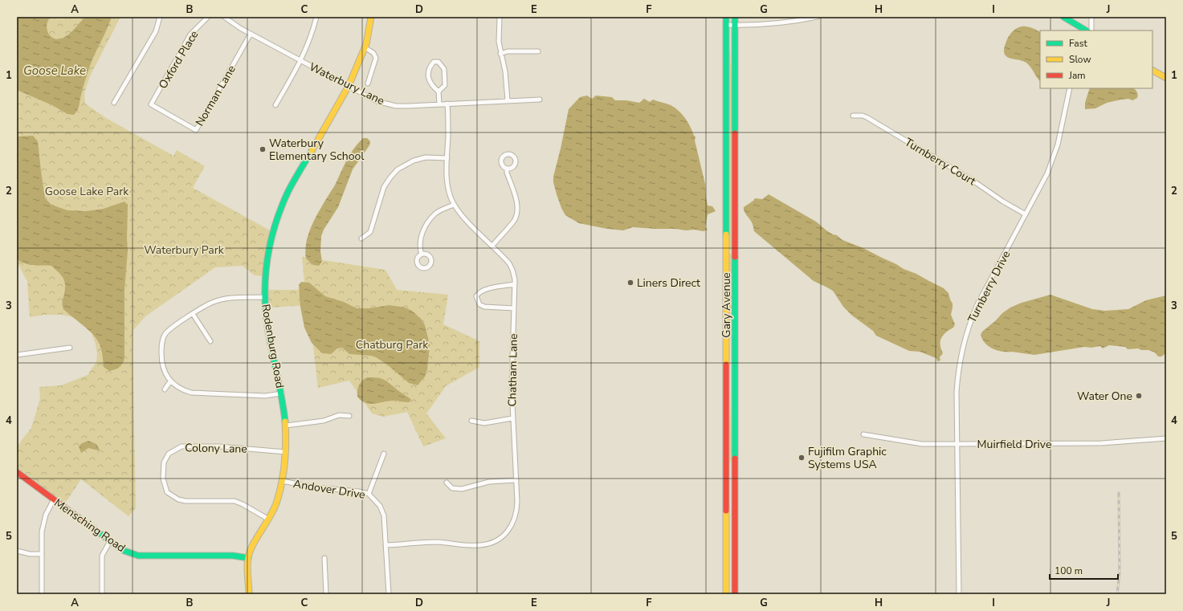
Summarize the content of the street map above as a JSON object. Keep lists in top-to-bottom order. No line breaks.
{"streets":{"main road":["Gary Avenue","Rodenburg Road","Mensching Road"],"street":["Oxford Place","Waterbury Lane","Norman Lane","Turnberry Court","Turnberry Drive","Chatham Lane","Muirfield Drive","Colony Lane","Andover Drive"]},"crossings":[["Oxford Place","Norman Lane"],["Waterbury Lane","Norman Lane"],["Waterbury Lane","Rodenburg Road"],["Waterbury Lane","Chatham Lane"],["Turnberry Court","Turnberry Drive"],["Turnberry Drive","Muirfield Drive"],["Rodenburg Road","Colony Lane"],["Rodenburg Road","Andover Drive"],["Rodenburg Road","Mensching Road"],["Chatham Lane","Andover Drive"]],"water":["Goose Lake"],"parks":["Goose Lake Park","Waterbury Park","Chatburg Park"],"places":["Waterbury Elementary School","Liners Direct","Water One","Fujifilm Graphic Systems USA"],"legend":["Fast","Slow","Jam"],"scale_bar":"100 m","grid":{"columns":["A","B","C","D","E","F","G","H","I","J"],"rows":["1","2","3","4","5"]}}
